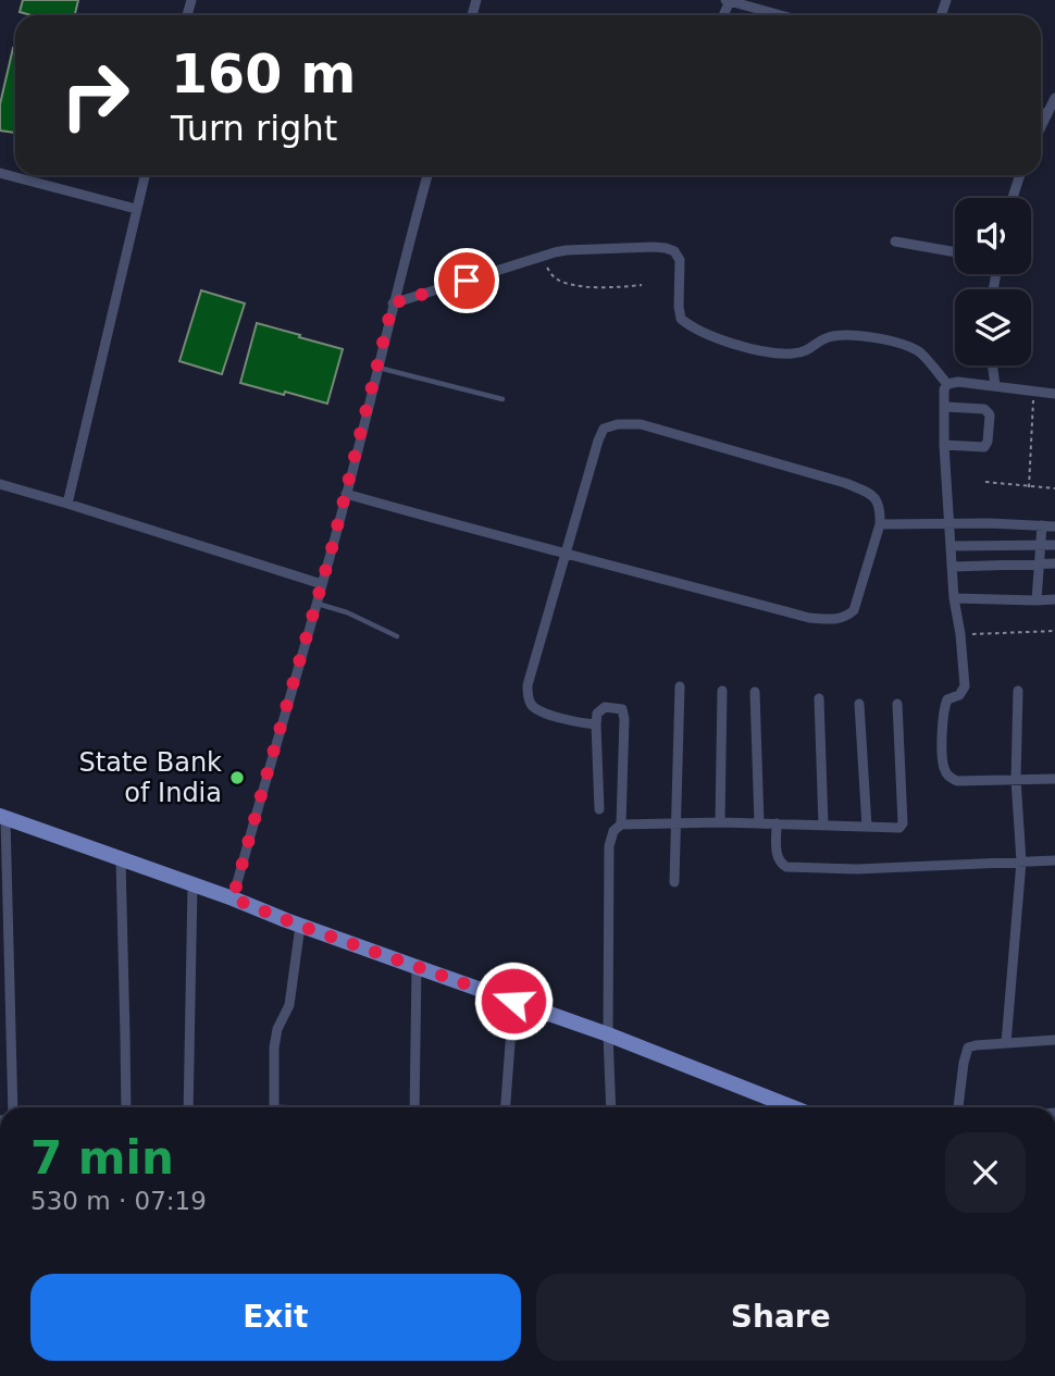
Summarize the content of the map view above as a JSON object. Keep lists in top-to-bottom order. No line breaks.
{"places":["State Bank of India"],"page":{"turn":["160 m","Turn right"],"heading":["7 min","530 m · 07:19"],"buttons":["Exit","Share"]}}
